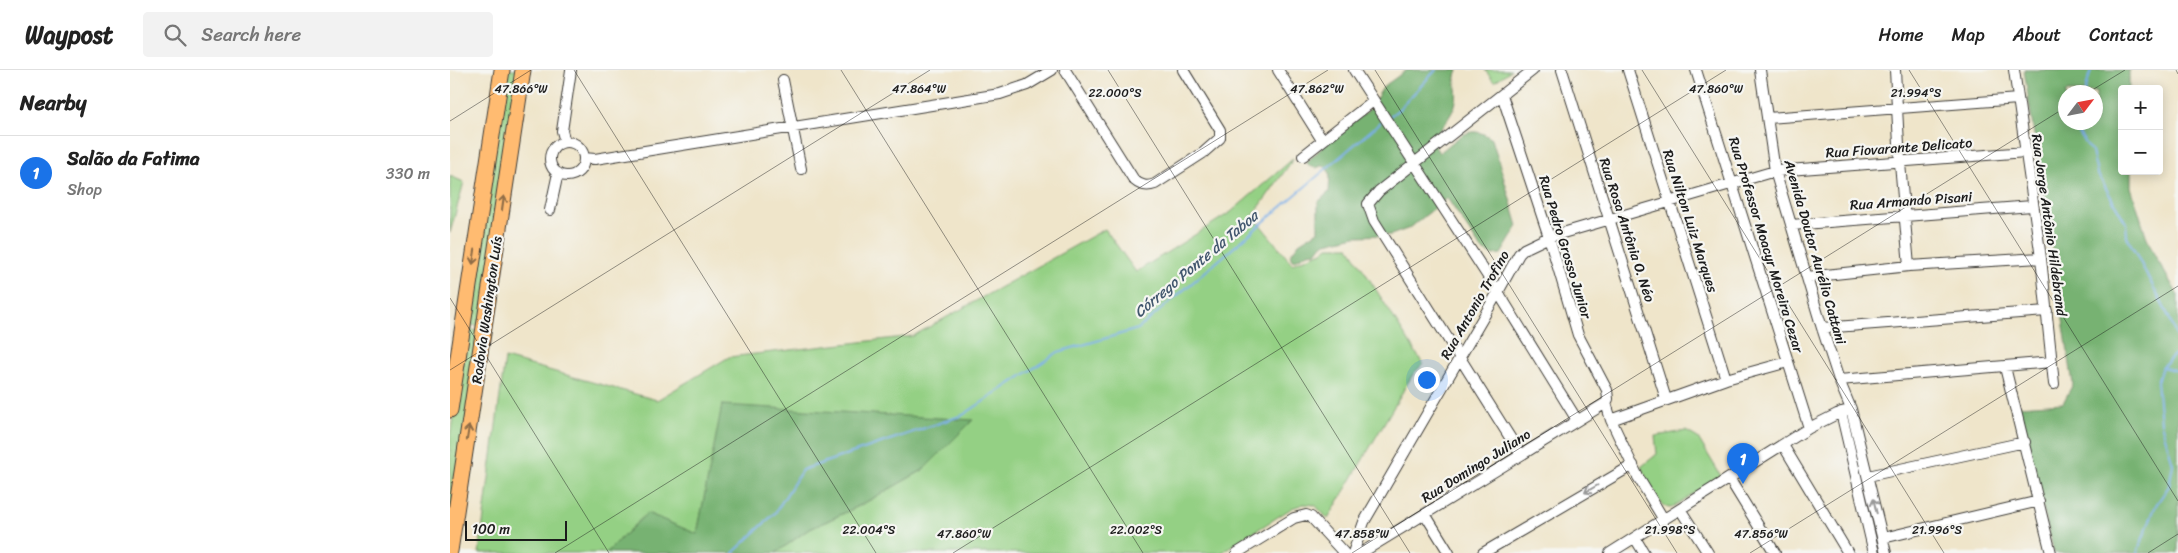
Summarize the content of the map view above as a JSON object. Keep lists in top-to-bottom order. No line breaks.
{"streets":{"highway":["Rodovia Washington Luís"],"street":["Rua Fiovarante Delicato","Rua Armando Pisani","Rua Nilton Luiz Marques","Rua Jorge Antônio Hildebrand","Rua Rosa Antônia O. Néo","Rua Professor Moacyr Moreira Cezar","Rua Pedro Grosso Junior","Avenida Doutor Aurélio Cattani","Rua Antonio Trofino","Rua Domingo Juliano"]},"crossings":[["Rua Fiovarante Delicato","Rua Jorge Antônio Hildebrand"],["Rua Fiovarante Delicato","Avenida Doutor Aurélio Cattani"],["Rua Fiovarante Delicato","Rua Antonio Trofino"],["Rua Armando Pisani","Rua Jorge Antônio Hildebrand"],["Rua Armando Pisani","Avenida Doutor Aurélio Cattani"],["Rua Nilton Luiz Marques","Rua Antonio Trofino"],["Rua Rosa Antônia O. Néo","Rua Antonio Trofino"],["Rua Professor Moacyr Moreira Cezar","Rua Antonio Trofino"],["Rua Pedro Grosso Junior","Rua Antonio Trofino"],["Rua Pedro Grosso Junior","Rua Domingo Juliano"],["Avenida Doutor Aurélio Cattani","Rua Antonio Trofino"]],"water":["Córrego Ponte da Taboa"],"scale_bar":"100 m","north":"top right","page":{"header":"Waypost","search":"Search here","nav":["Home","Map","About","Contact"],"heading":"Nearby","map_buttons":["+","−"],"list":[{"mark":"1","name":"Salão da Fatima","note":"Shop","value":"330 m"}],"pins":"1","scale":"100 m"},"coordinates":["47.866°W","47.862°W","47.860°W","47.864°W","21.994°S","22.000°S","22.004°S","22.002°S","21.998°S","21.996°S","47.858°W","47.856°W"]}
